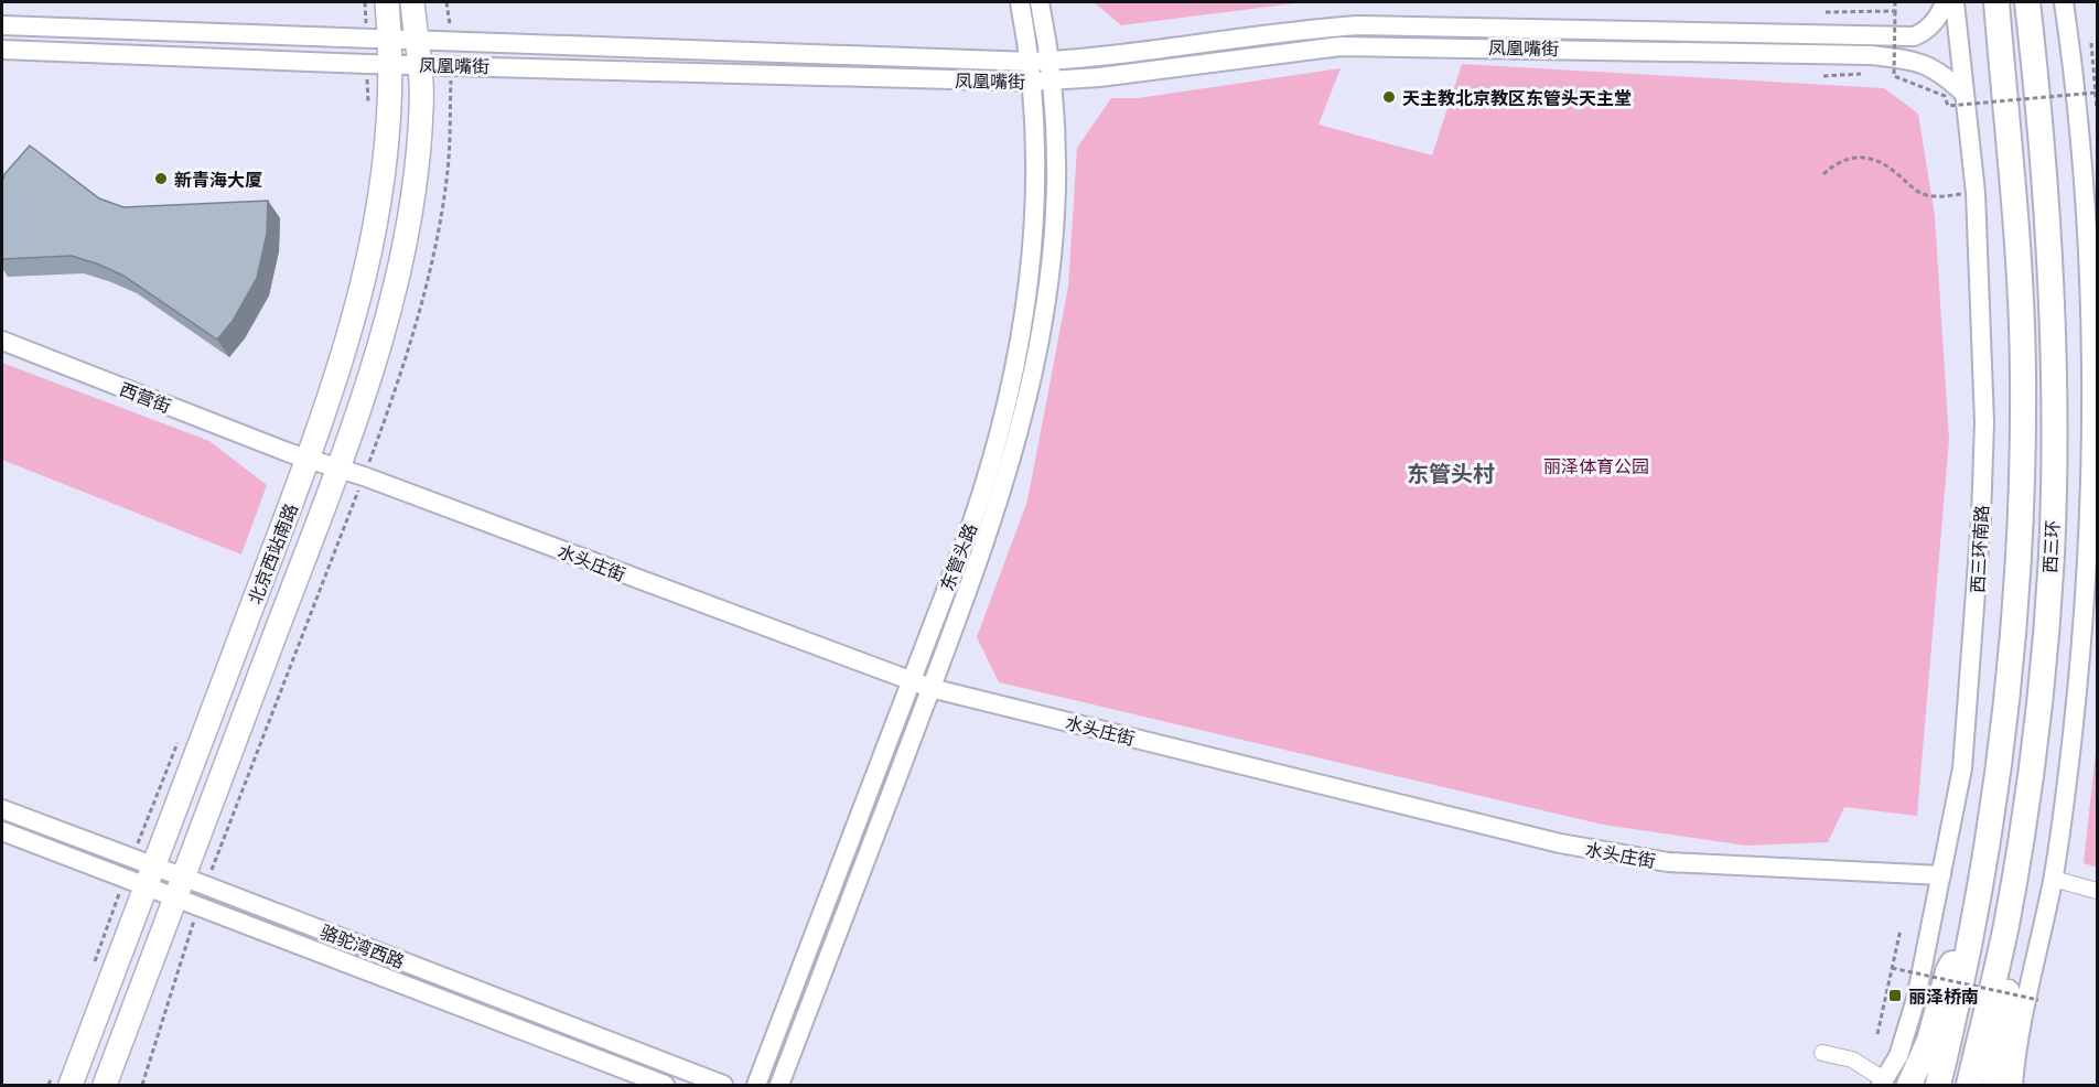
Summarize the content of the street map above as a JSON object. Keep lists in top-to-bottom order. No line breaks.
{"streets":{"highway":["西三环"],"main road":["北京西站南路"],"street":["凤凰嘴街","西营街","西三环南路","东管头路","水头庄街","骆驼湾西路"]},"crossings":[["凤凰嘴街","西三环南路"],["凤凰嘴街","北京西站南路"],["凤凰嘴街","东管头路"],["西营街","北京西站南路"],["西营街","水头庄街"],["西三环南路","水头庄街"],["北京西站南路","水头庄街"],["北京西站南路","骆驼湾西路"],["东管头路","水头庄街"]],"districts":["东管头村"],"parks":["丽泽体育公园"],"places":{"other":["天主教北京教区东管头天主堂","新青海大厦"],"transit":["丽泽桥南"]}}
